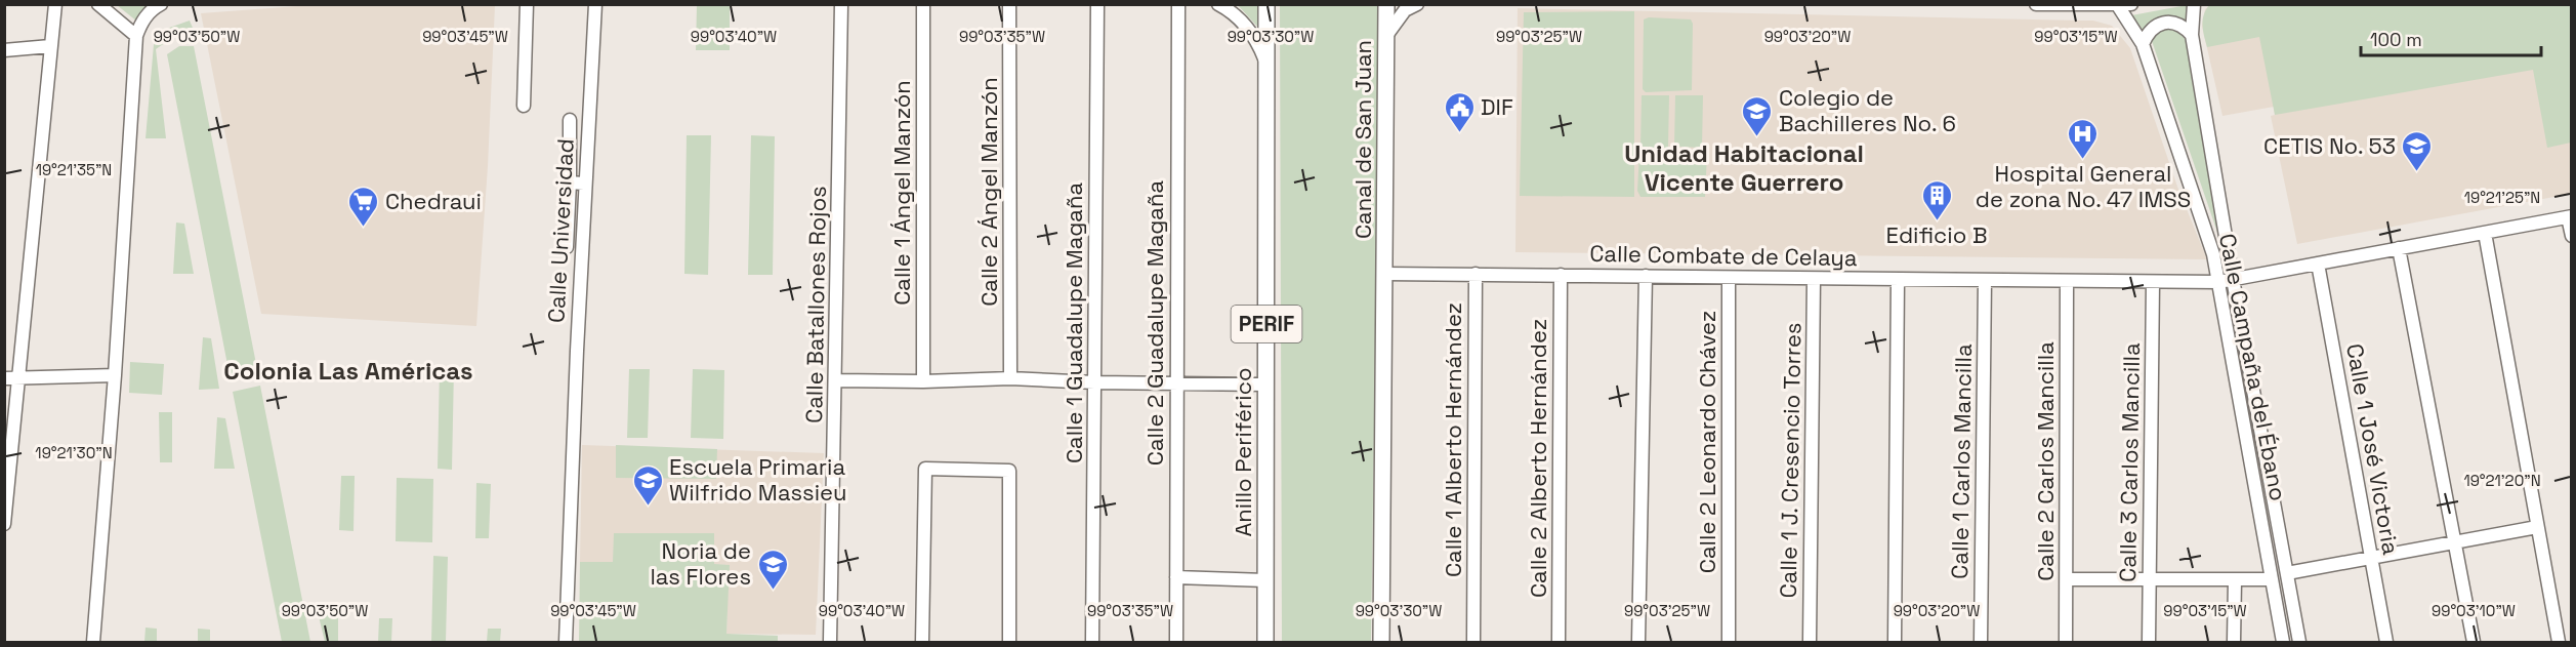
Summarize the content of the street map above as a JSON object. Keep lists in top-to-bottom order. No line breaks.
{"streets":{"main road":["Canal de San Juan","PERIF","Anillo Periférico"],"street":["Calle 2 Ángel Manzón","Calle 1 Ángel Manzón","Calle Universidad","Calle Combate de Celaya","Calle Batallones Rojos","Calle 1 Guadalupe Magaña","Calle 2 Guadalupe Magaña","Calle Campaña del Ébano","Calle 1 Alberto Hernández","Calle 2 Leonardo Chávez","Calle 1 José Victoria","Calle 2 Alberto Hernández","Calle 1 J. Cresencio Torres","Calle 1 Carlos Mancilla","Calle 2 Carlos Mancilla","Calle 3 Carlos Mancilla"]},"crossings":[["Canal de San Juan","Calle Combate de Celaya"],["Calle Combate de Celaya","Calle Campaña del Ébano"],["Calle Combate de Celaya","Calle 1 Alberto Hernández"],["Calle Combate de Celaya","Calle 2 Leonardo Chávez"],["Calle Combate de Celaya","Calle 1 José Victoria"],["Calle Combate de Celaya","Calle 2 Alberto Hernández"],["Calle Combate de Celaya","Calle 1 J. Cresencio Torres"],["Calle Combate de Celaya","Calle 1 Carlos Mancilla"],["Calle Combate de Celaya","Calle 2 Carlos Mancilla"],["Calle Combate de Celaya","Calle 3 Carlos Mancilla"]],"districts":["Unidad Habitacional Vicente Guerrero","Colonia Las Américas"],"places":{"public building":["DIF"],"school or university":["Colegio de Bachilleres No. 6","CETIS No. 53","Escuela Primaria Wilfrido Massieu","Noria de las Flores"],"hospital":["Hospital General de zona No. 47 IMSS"],"building":["Edificio B"],"supermarket":["Chedraui"]},"scale_bar":"100 m","coordinates":["99°03'50\"W","99°03'45\"W","99°03'40\"W","99°03'35\"W","99°03'30\"W","99°03'25\"W","99°03'20\"W","99°03'15\"W","19°21'35\"N","19°21'25\"N","19°21'30\"N","19°21'20\"N","99°03'10\"W"]}
